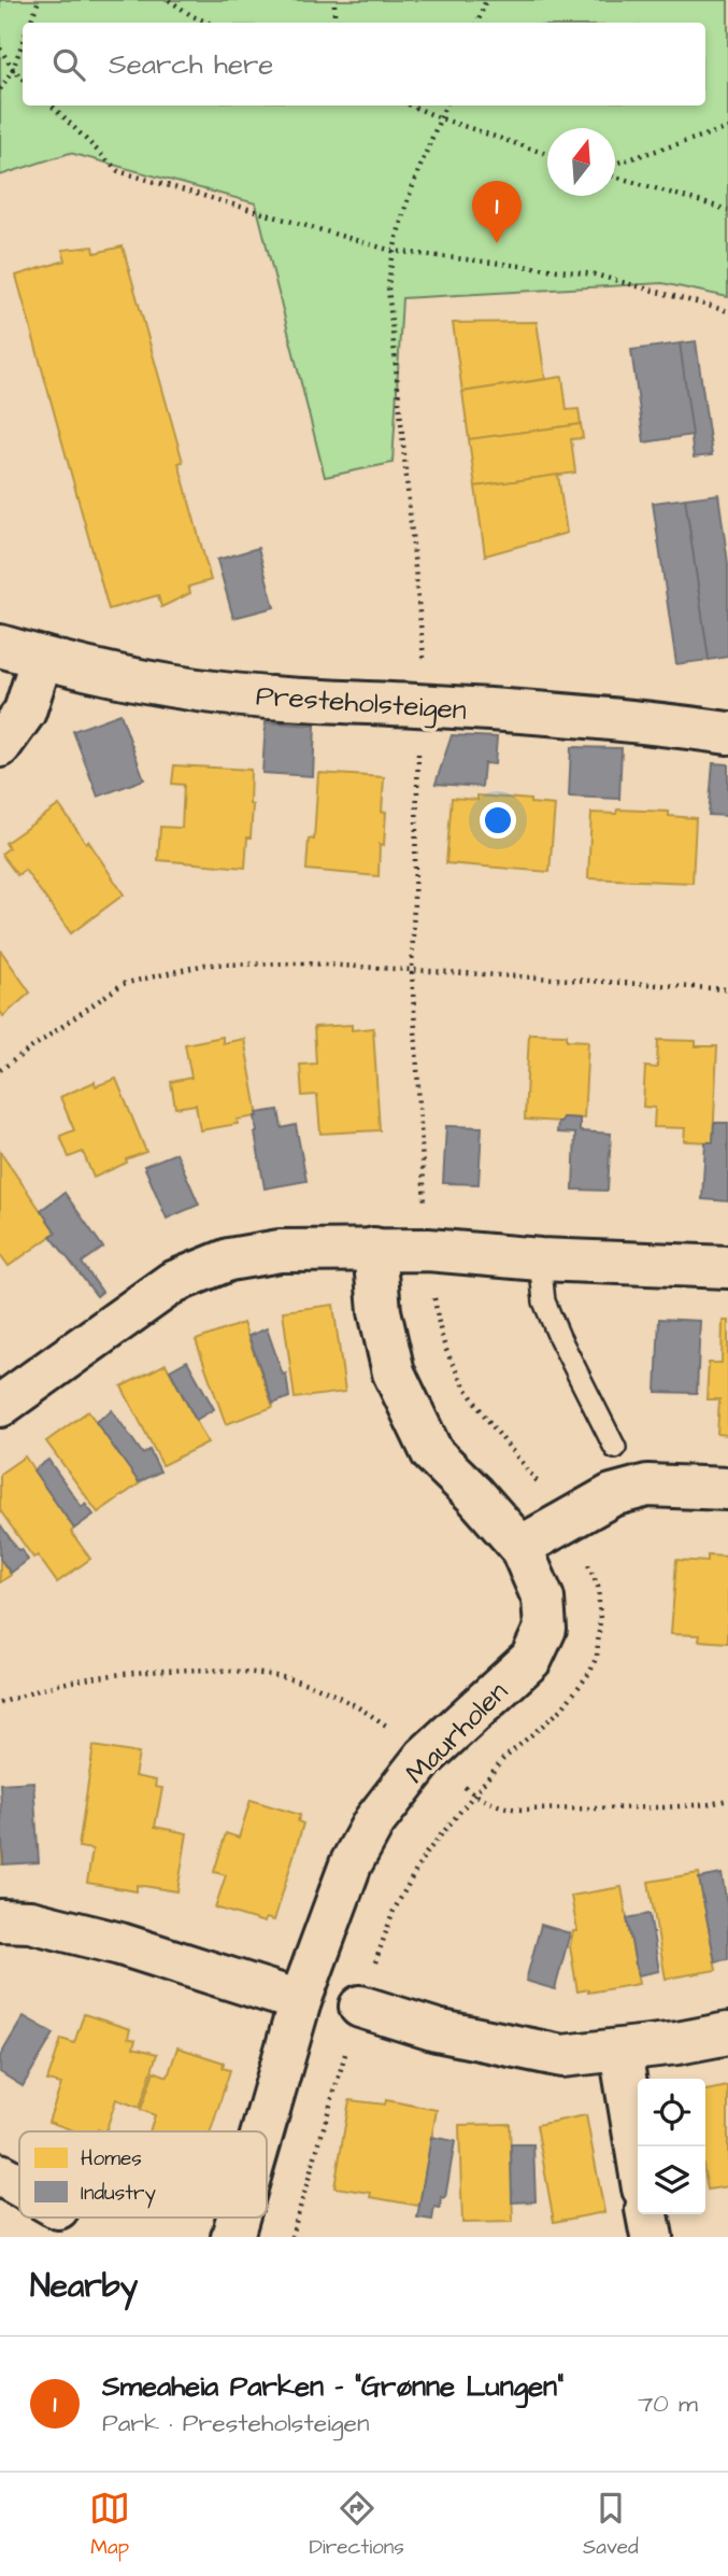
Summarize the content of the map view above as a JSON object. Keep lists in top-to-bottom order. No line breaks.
{"streets":{"street":["Presteholsteigen","Maurholen"]},"legend":["Homes","Industry"],"north":"top","page":{"search":"Search here","pins":"1","heading":"Nearby","list":[{"mark":"1","name":"Smeaheia Parken - \"Grønne Lungen\"","note":"Park · Presteholsteigen","value":"70 m"}],"nav":["Map","Directions","Saved"]}}
